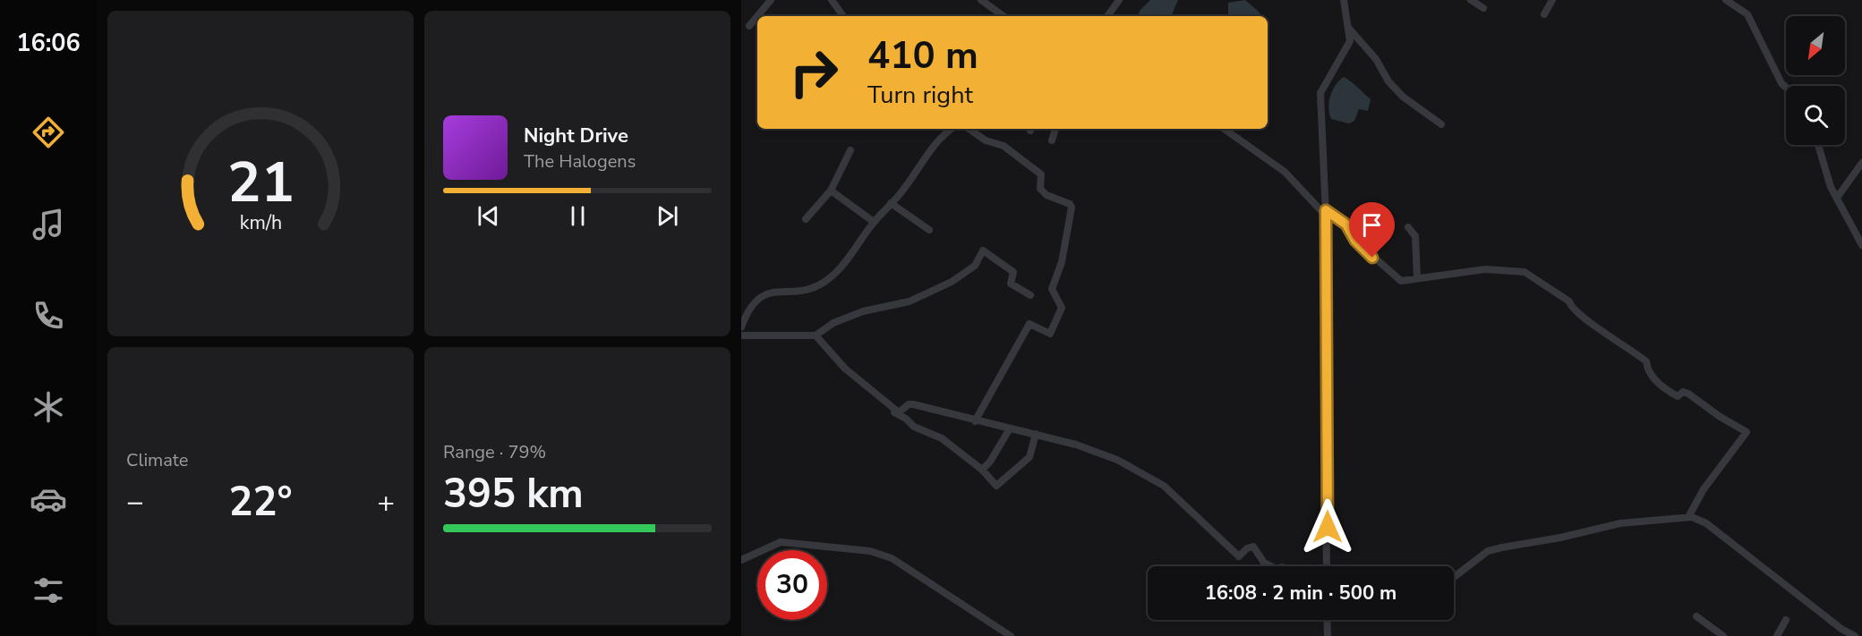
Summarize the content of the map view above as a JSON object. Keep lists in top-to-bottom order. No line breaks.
{"north":"bottom left","page":{"tabs":"16:06","turn":["410 m","Turn right"],"song":["Night Drive","The Halogens"],"tile":["Climate",["Range · 79%","395 km"]],"heat":["−","22°","+"],"limit":"30","trip":"16:08 · 2 min · 500 m","gauge":["21","km/h"]}}
